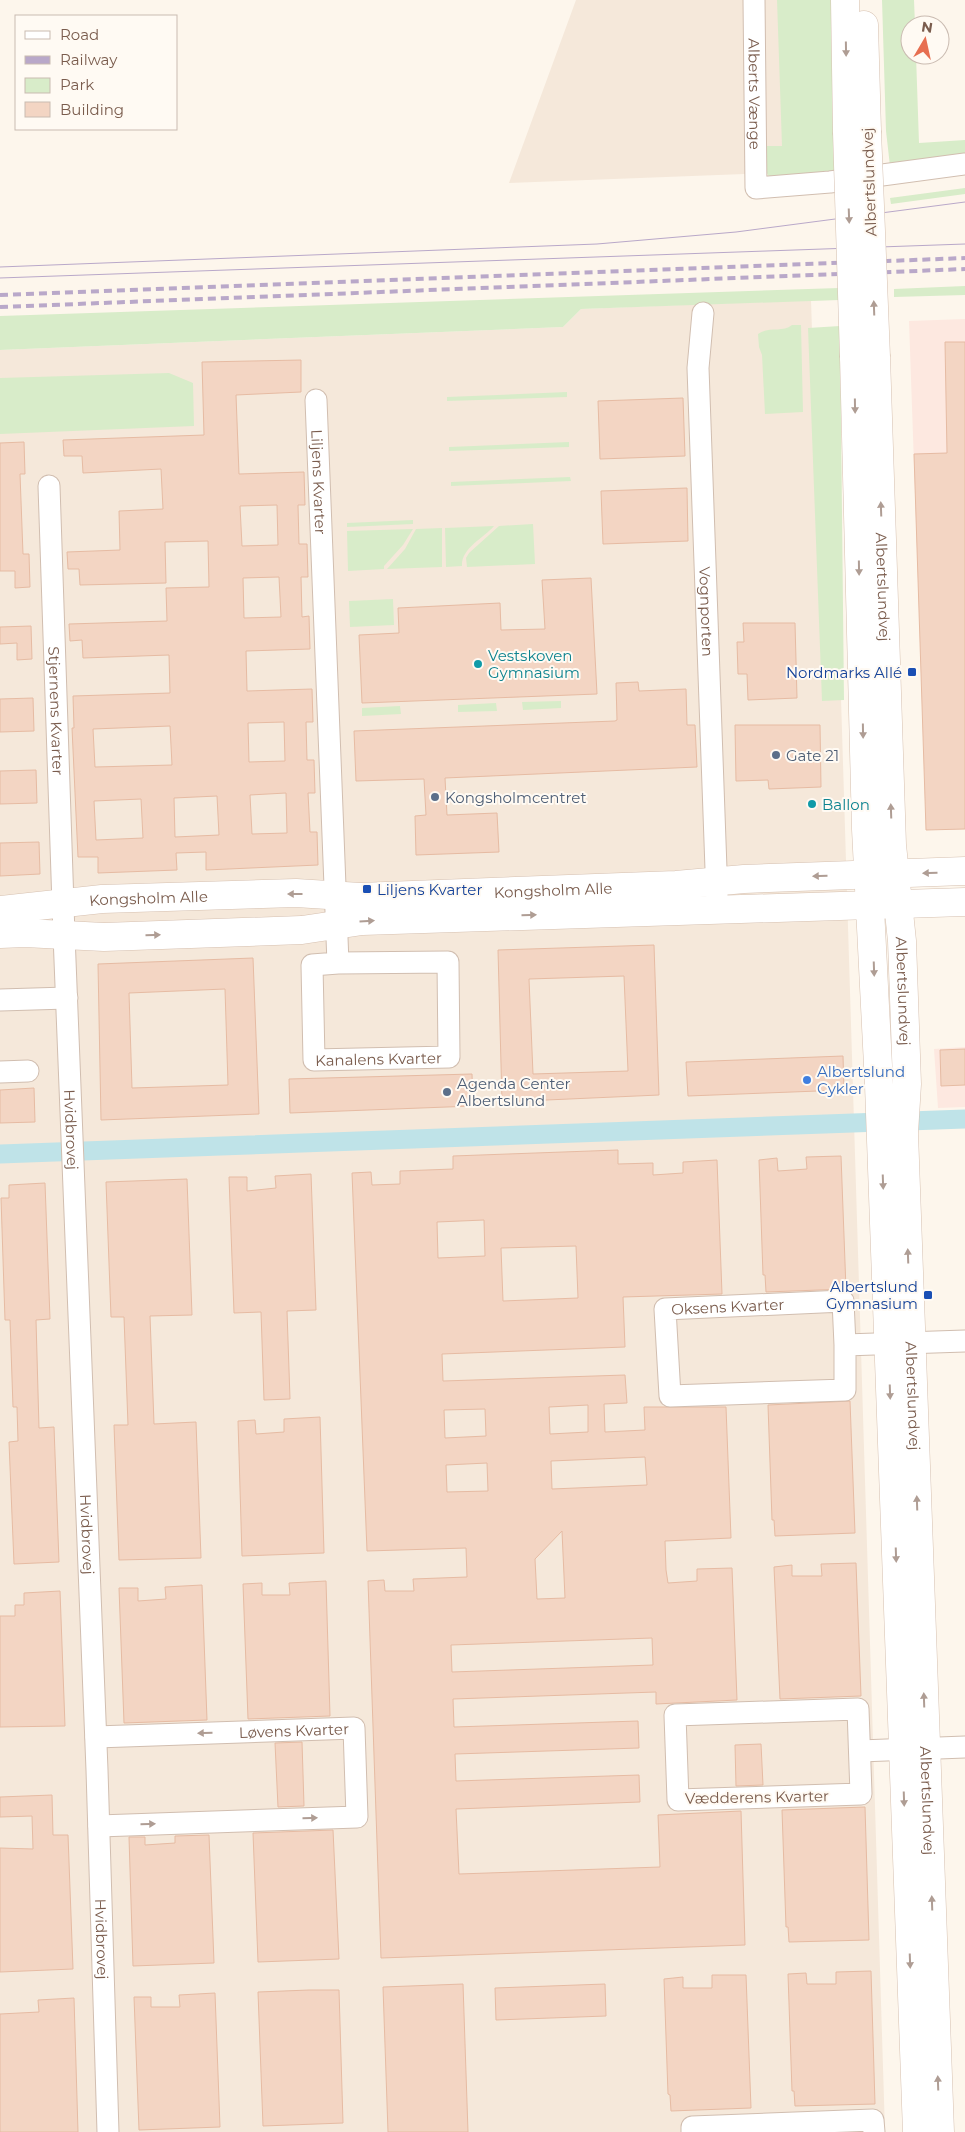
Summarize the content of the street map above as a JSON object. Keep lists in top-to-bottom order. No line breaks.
{"streets":{"street":["Alberts Vænge","Albertslundvej","Liljens Kvarter","Vognporten","Stjernens Kvarter","Kongsholm Alle","Kanalens Kvarter","Hvidbrovej","Oksens Kvarter","Løvens Kvarter","Vædderens Kvarter"]},"crossings":[["Albertslundvej","Kongsholm Alle"],["Liljens Kvarter","Kongsholm Alle"],["Vognporten","Kongsholm Alle"],["Stjernens Kvarter","Kongsholm Alle"],["Stjernens Kvarter","Hvidbrovej"],["Kongsholm Alle","Hvidbrovej"],["Hvidbrovej","Løvens Kvarter"]],"places":{"other":["Vestskoven Gymnasium","Gate 21","Kongsholmcentret","Ballon","Albertslund Cykler","Agenda Center Albertslund"],"transit":["Nordmarks Allé","Liljens Kvarter","Albertslund Gymnasium"]},"legend":["Road","Railway","Park","Building"],"north":"top"}
